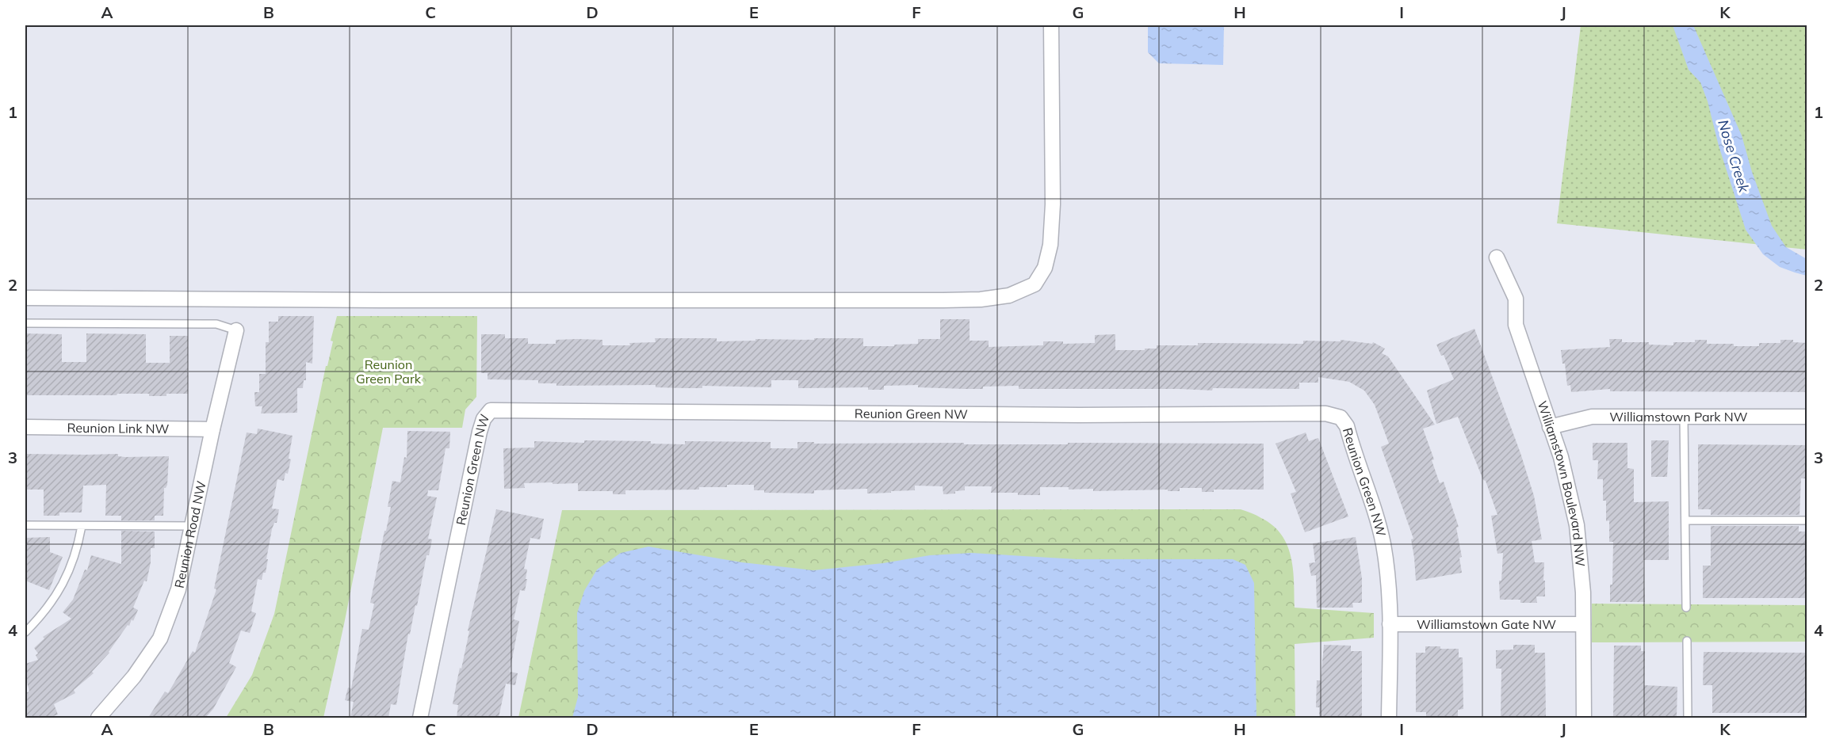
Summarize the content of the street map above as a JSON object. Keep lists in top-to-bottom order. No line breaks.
{"streets":{"street":["Reunion Green NW","Williamstown Park NW","Reunion Link NW","Williamstown Boulevard NW","Reunion Road NW","Williamstown Gate NW"]},"crossings":[["Reunion Green NW","Williamstown Gate NW"],["Williamstown Park NW","Williamstown Boulevard NW"],["Reunion Link NW","Reunion Road NW"],["Williamstown Boulevard NW","Williamstown Gate NW"]],"water":["Nose Creek"],"parks":["Reunion Green Park"],"grid":{"columns":["A","B","C","D","E","F","G","H","I","J","K"],"rows":["1","2","3","4"]}}
